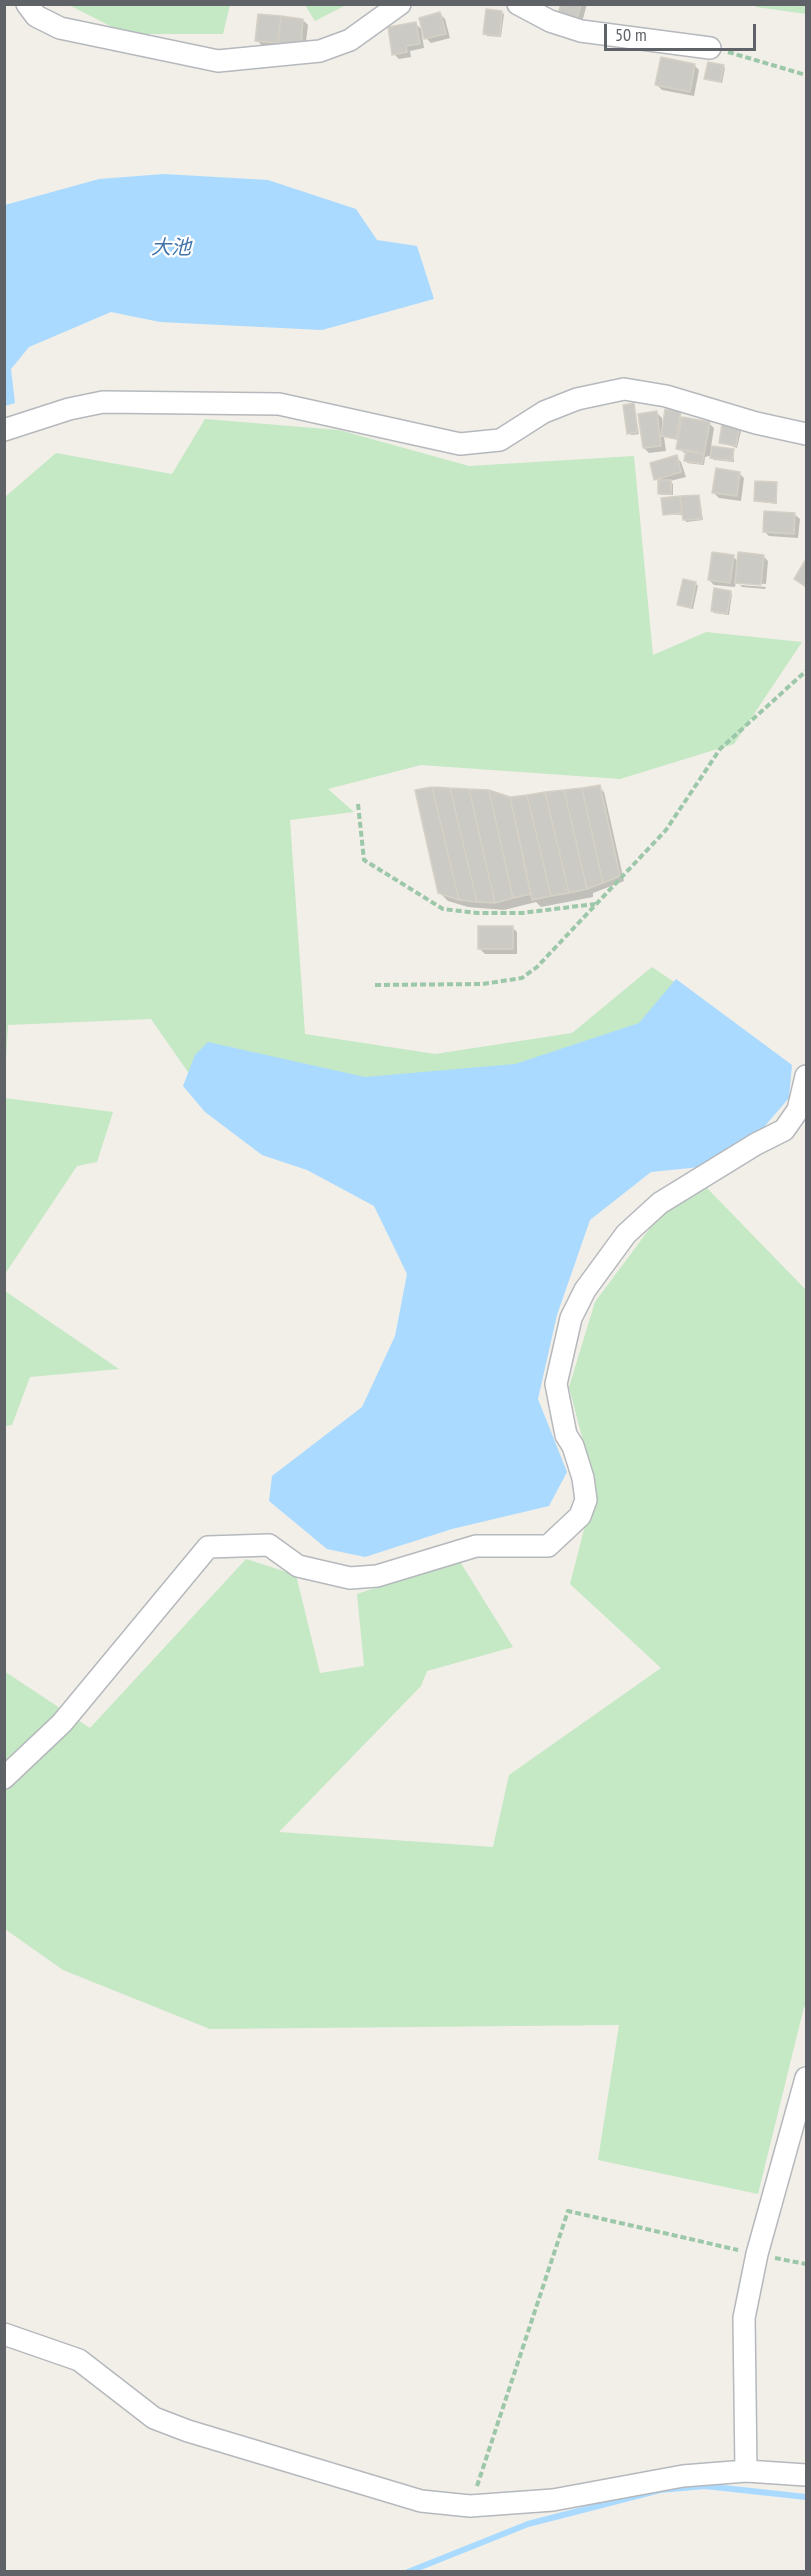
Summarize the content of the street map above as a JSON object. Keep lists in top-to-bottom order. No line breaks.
{"water":["大池"],"scale_bar":"50 m"}
